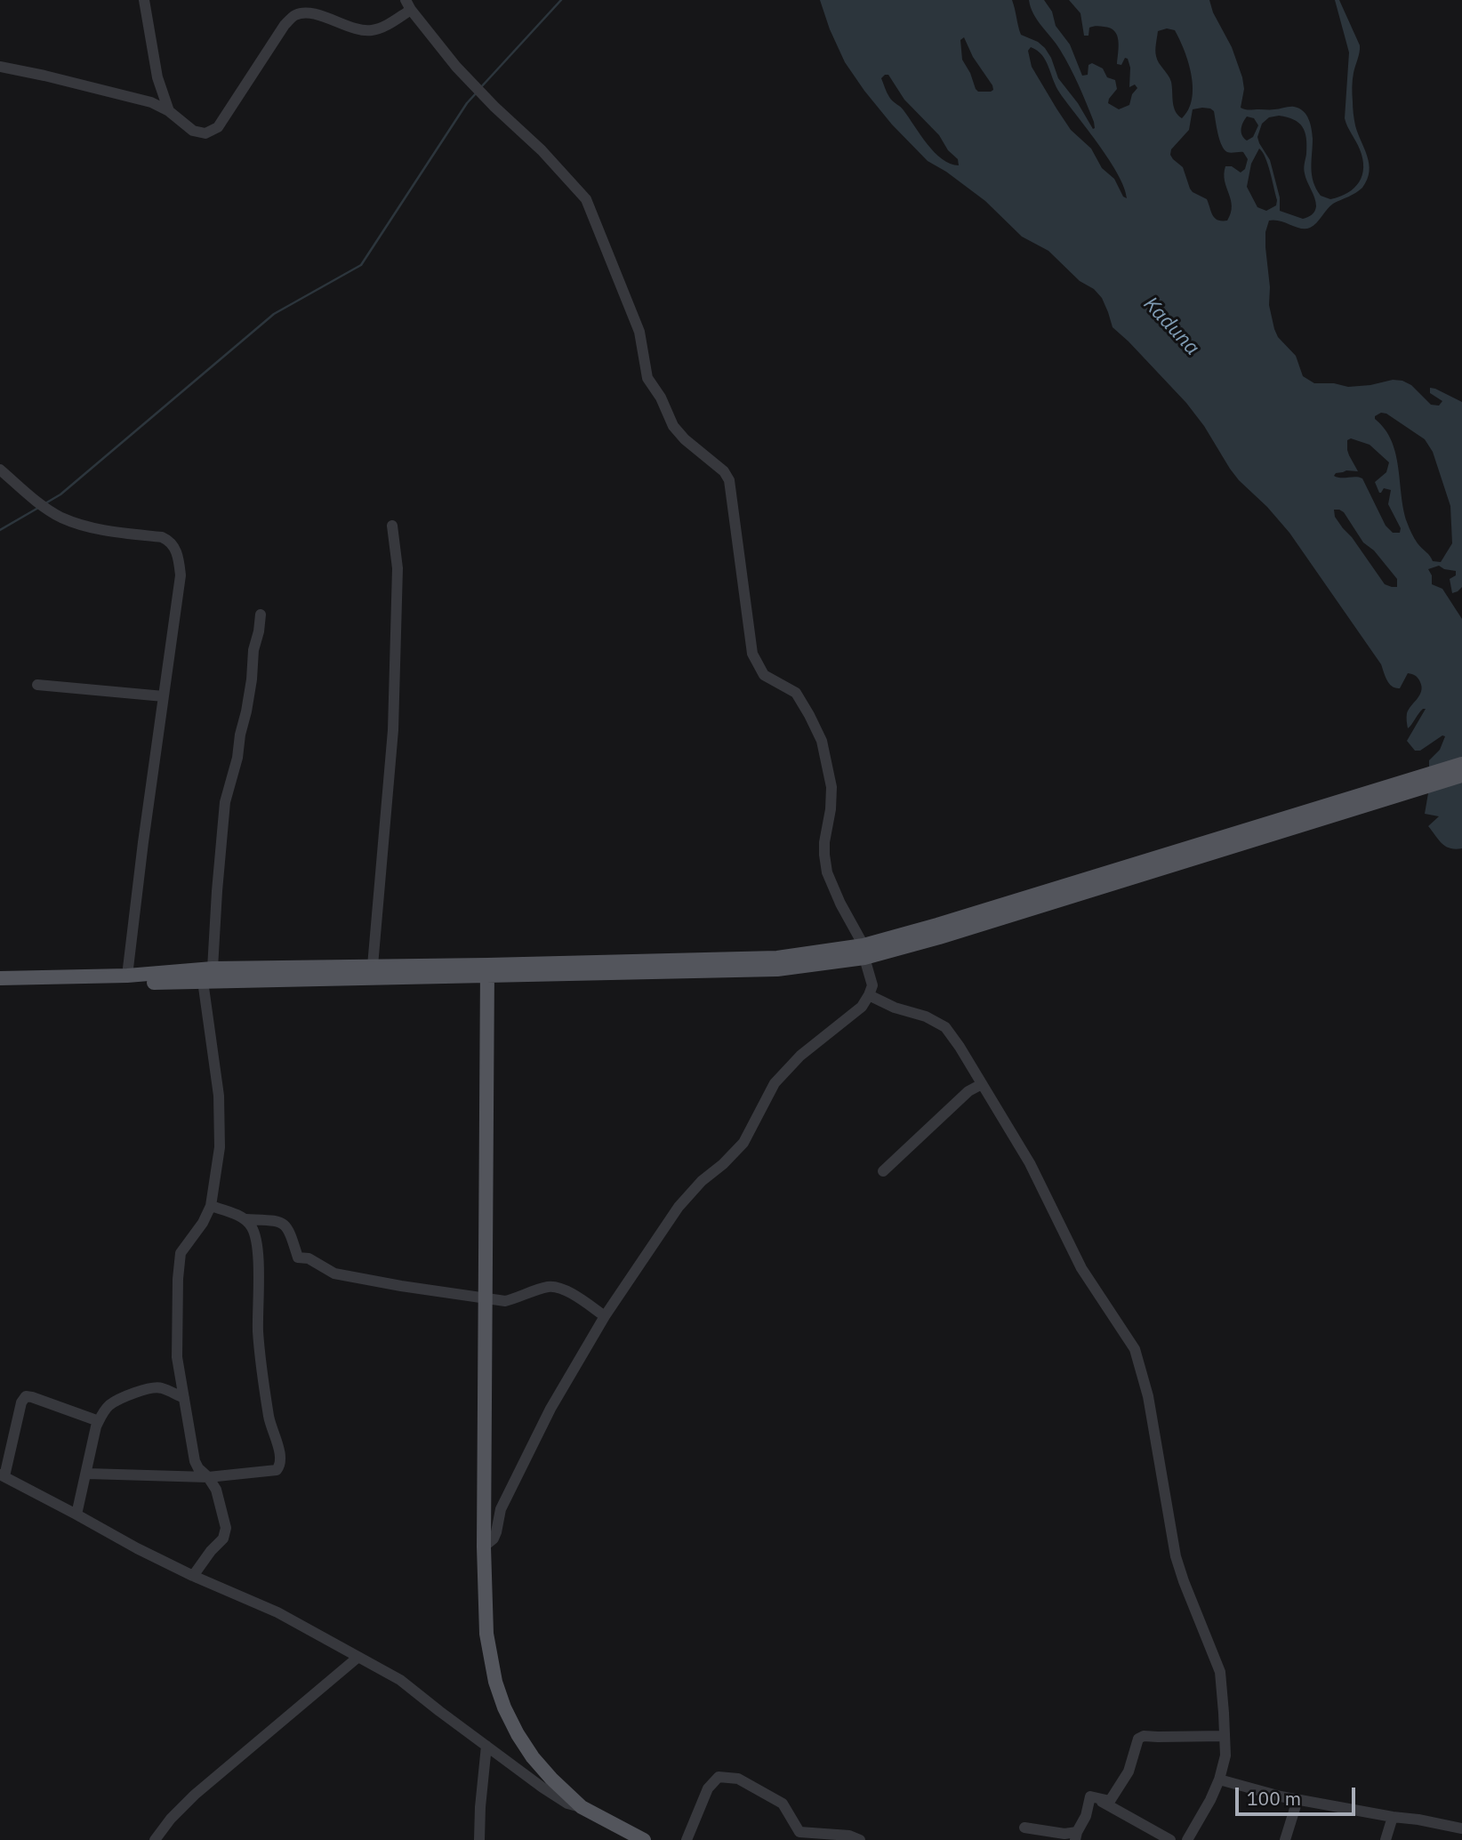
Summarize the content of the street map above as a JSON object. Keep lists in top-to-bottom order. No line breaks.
{"water":["Kaduna"],"scale_bar":"100 m"}
